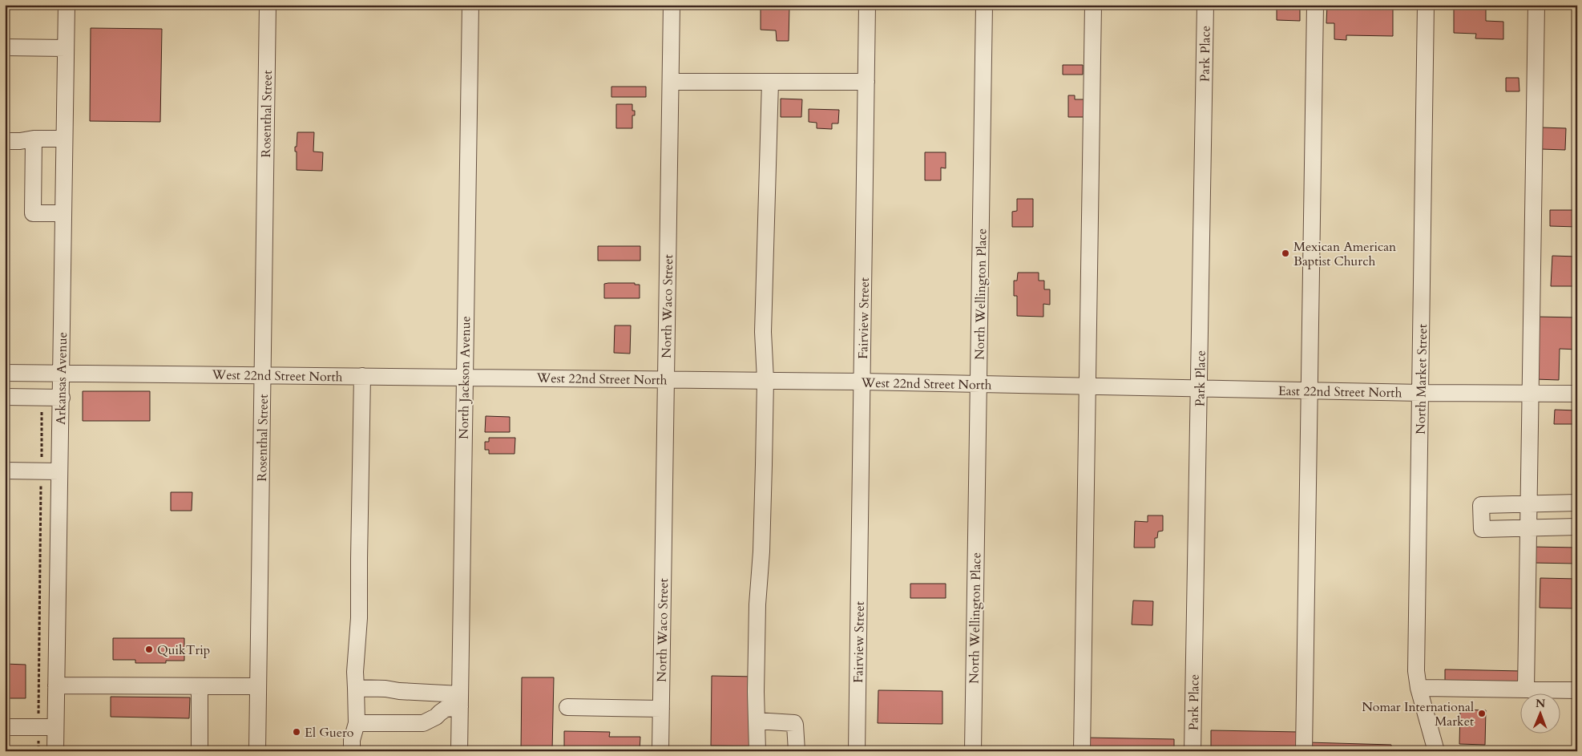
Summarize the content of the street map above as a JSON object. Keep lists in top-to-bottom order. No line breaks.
{"streets":{"street":["Park Place","Rosenthal Street","North Wellington Place","North Waco Street","Fairview Street","West 22nd Street North","North Jackson Avenue","Arkansas Avenue","North Market Street","East 22nd Street North"]},"crossings":[["Park Place","West 22nd Street North"],["Park Place","East 22nd Street North"],["Rosenthal Street","West 22nd Street North"],["North Wellington Place","West 22nd Street North"],["North Waco Street","West 22nd Street North"],["Fairview Street","West 22nd Street North"],["West 22nd Street North","North Jackson Avenue"],["West 22nd Street North","Arkansas Avenue"],["West 22nd Street North","East 22nd Street North"],["North Market Street","East 22nd Street North"]],"places":["Mexican American Baptist Church","QuikTrip","Nomar International Market","El Guero"],"north":"top"}
